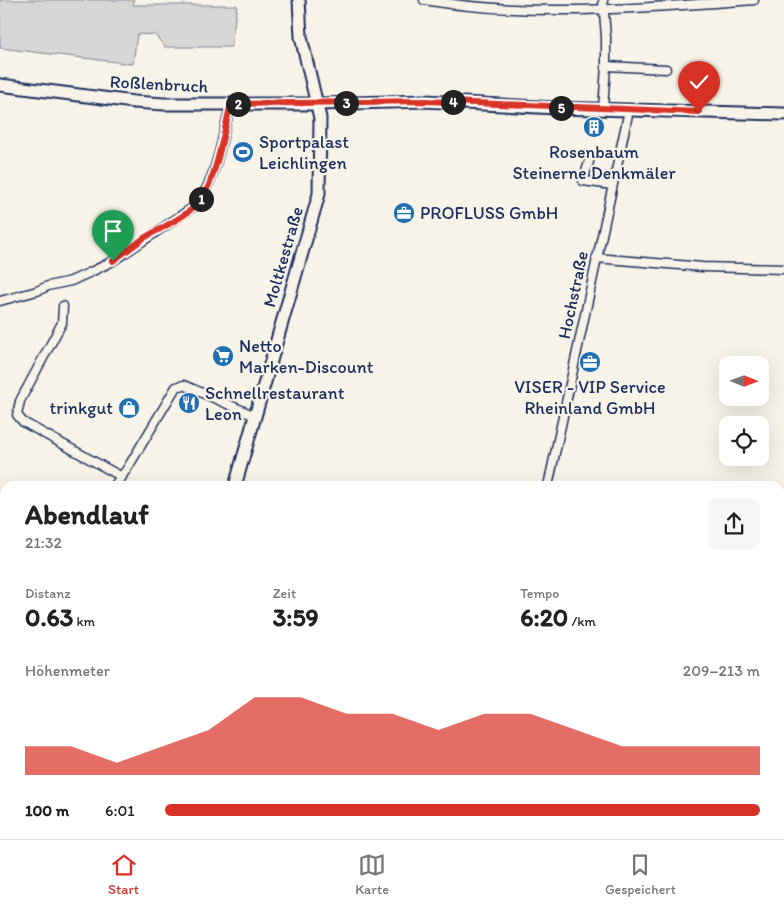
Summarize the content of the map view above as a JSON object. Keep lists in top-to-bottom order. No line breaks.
{"streets":{"street":["Roßlenbruch","Moltkestraße","Hochstraße"]},"crossings":[["Roßlenbruch","Moltkestraße"],["Roßlenbruch","Hochstraße"]],"places":{"building":["Rosenbaum Steinerne Denkmäler"],"sports":["Sportpalast Leichlingen"],"office":["PROFLUSS GmbH","VISER - VIP Service Rheinland GmbH"],"supermarket":["Netto Marken-Discount"],"restaurant":["Schnellrestaurant Leon"],"shop":["trinkgut"]},"north":"right","page":{"pins":["4","3","2","5","1"],"heading":["Abendlauf","21:32"],"stats":[["Distanz","0.63 km"],["Zeit","3:59"],["Tempo","6:20 /km"]],"chart":["Höhenmeter","209–213 m"],"list":[{"name":"100 m","note":"6:01"}],"tabs":["Start","Karte","Gespeichert"]}}
